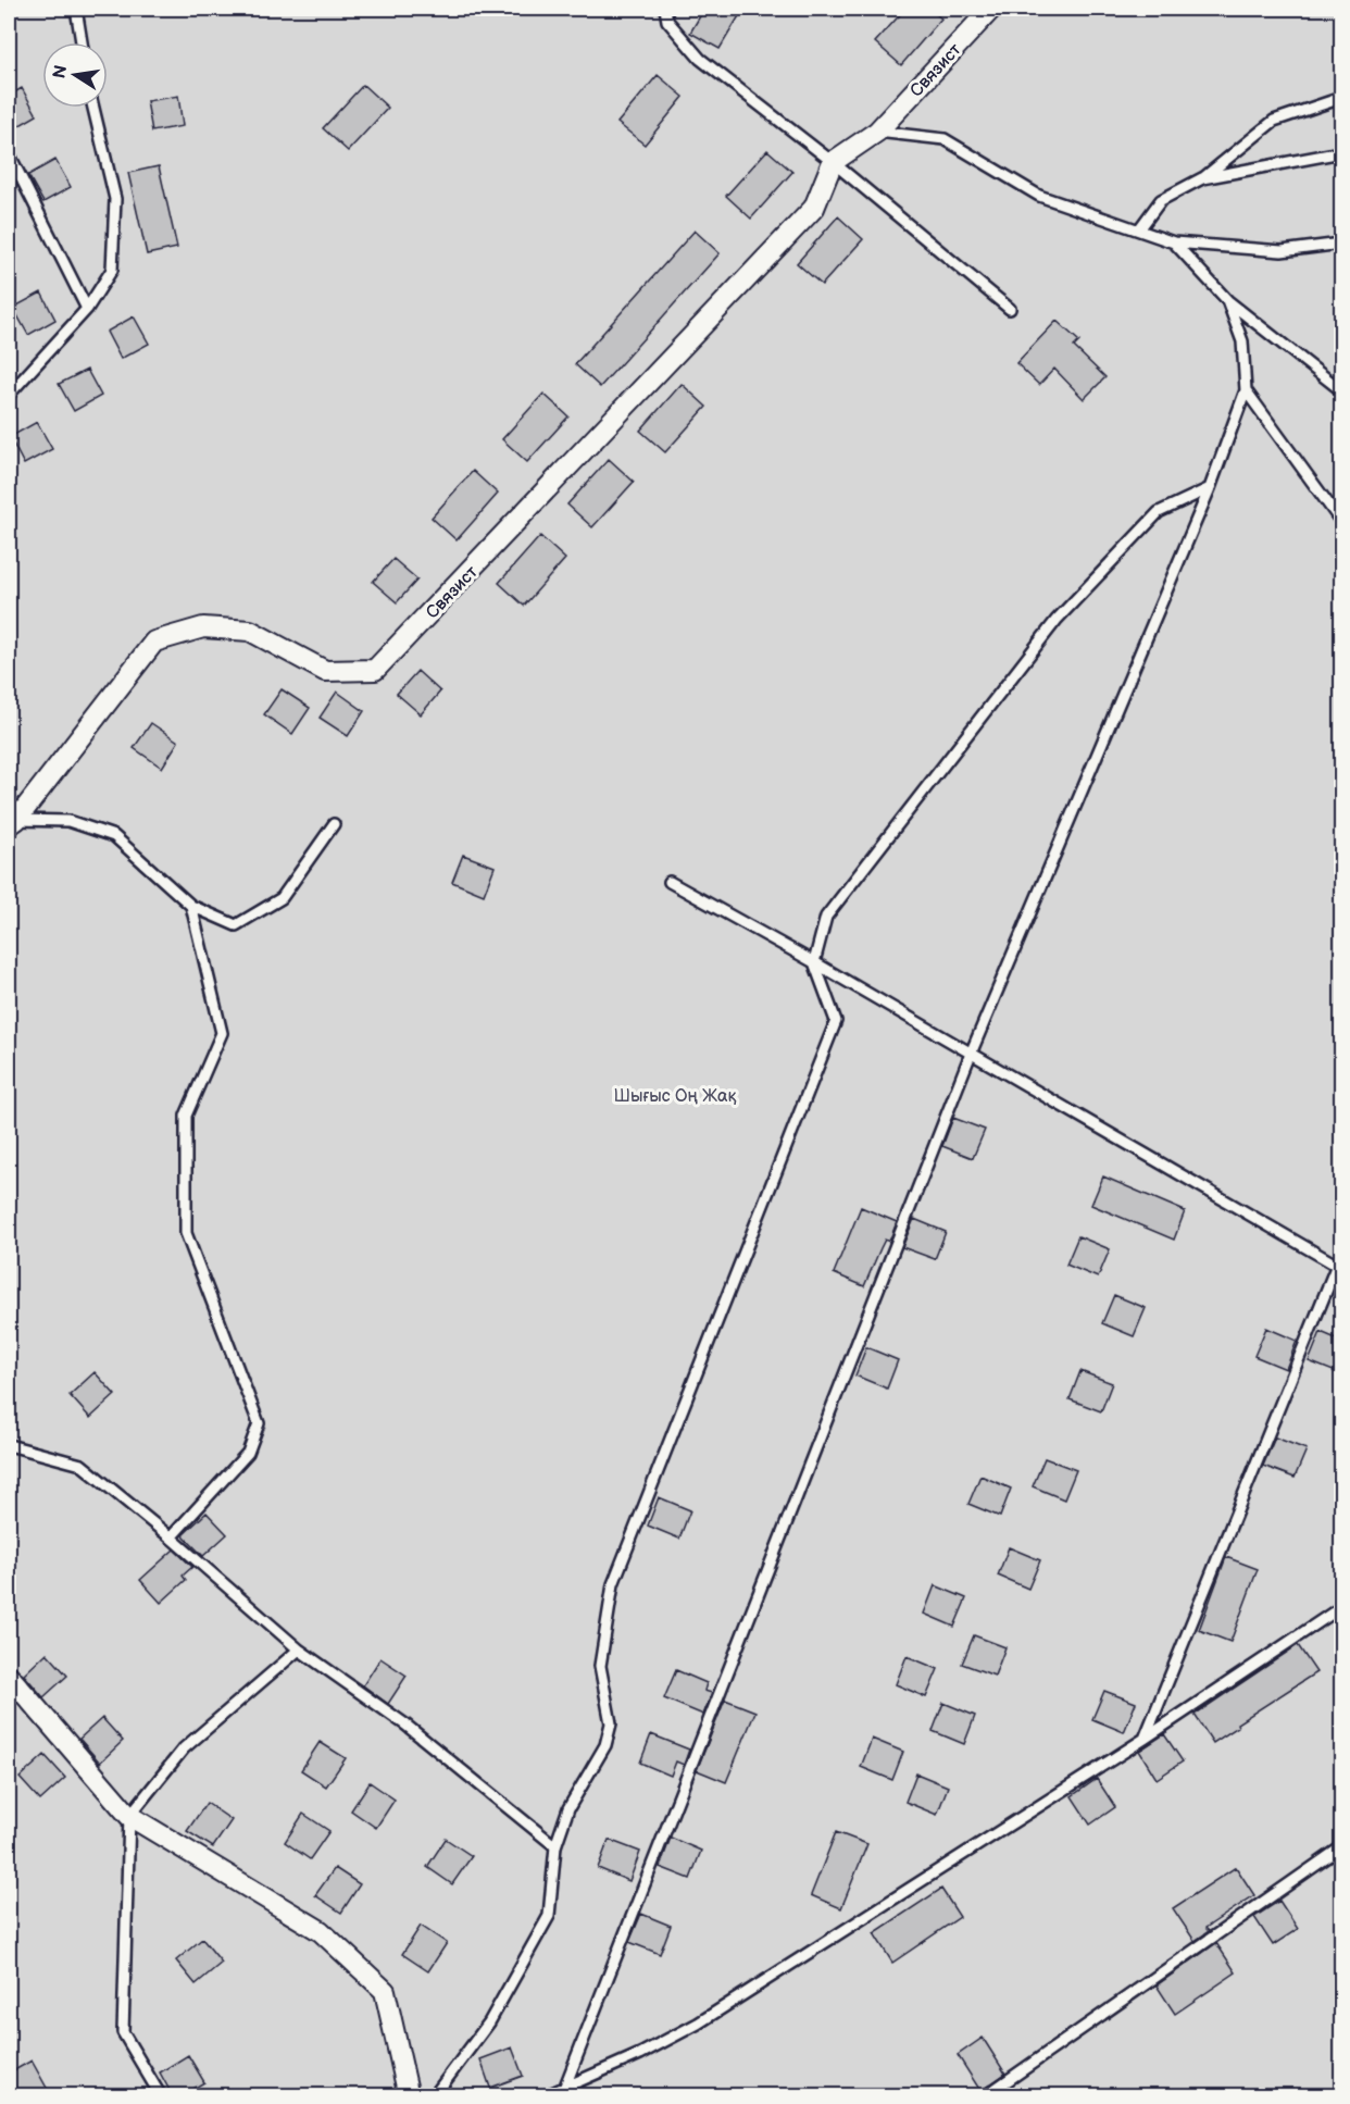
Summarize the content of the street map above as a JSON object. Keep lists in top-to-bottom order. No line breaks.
{"streets":{"street":["Связист"]},"parks":["Шығыс Оң Жақ"],"north":"left"}
